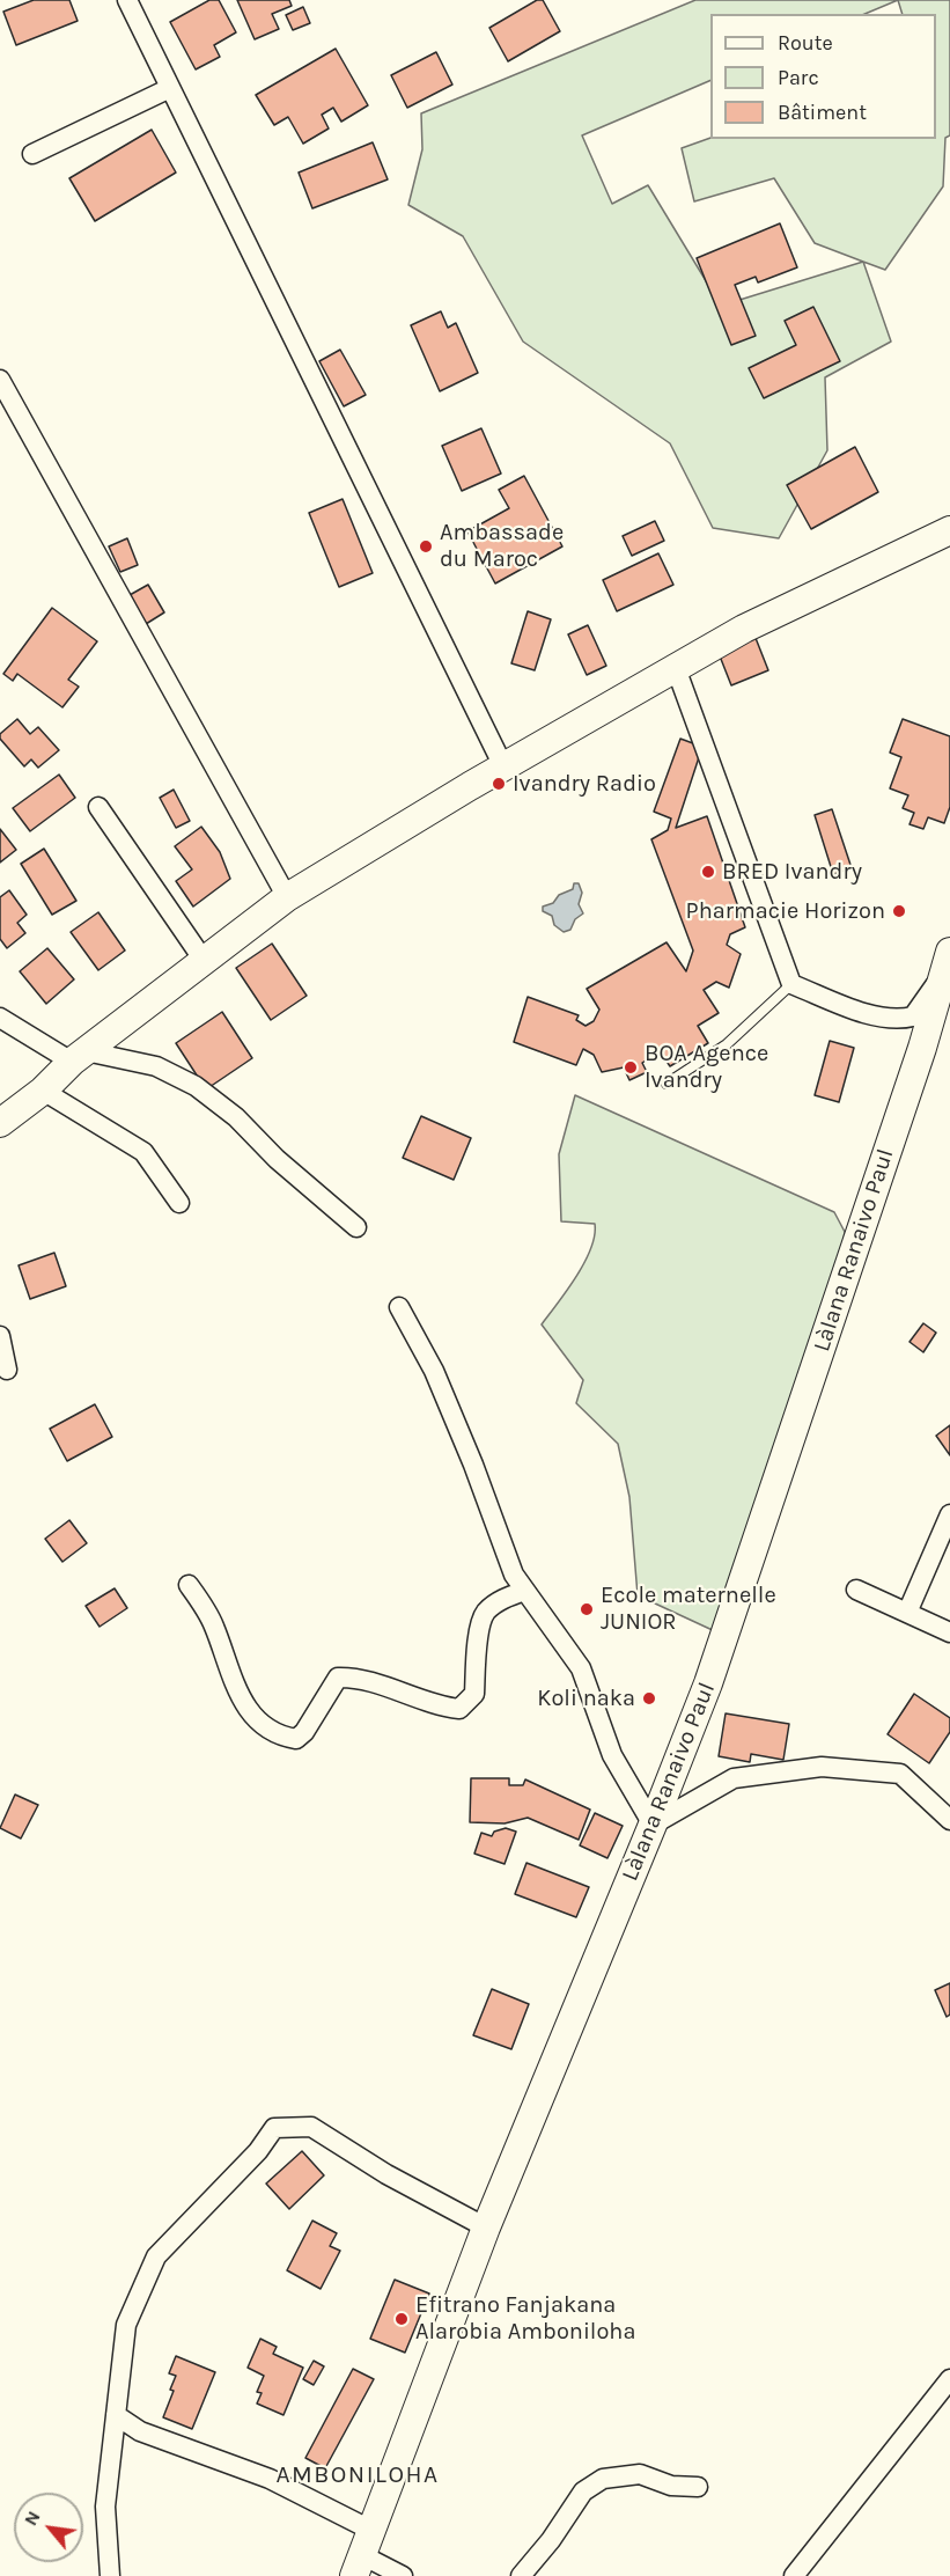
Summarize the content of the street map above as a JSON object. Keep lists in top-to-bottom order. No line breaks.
{"streets":{"street":["Làlana Ranaivo Paul"]},"districts":["AMBONILOHA"],"places":["Ambassade du Maroc","Ivandry Radio","BRED Ivandry","Pharmacie Horizon","BOA Agence Ivandry","Ecole maternelle JUNIOR","Koli naka","Efitrano Fanjakana Alarobia Amboniloha"],"legend":["Route","Parc","Bâtiment"],"north":"top left"}
